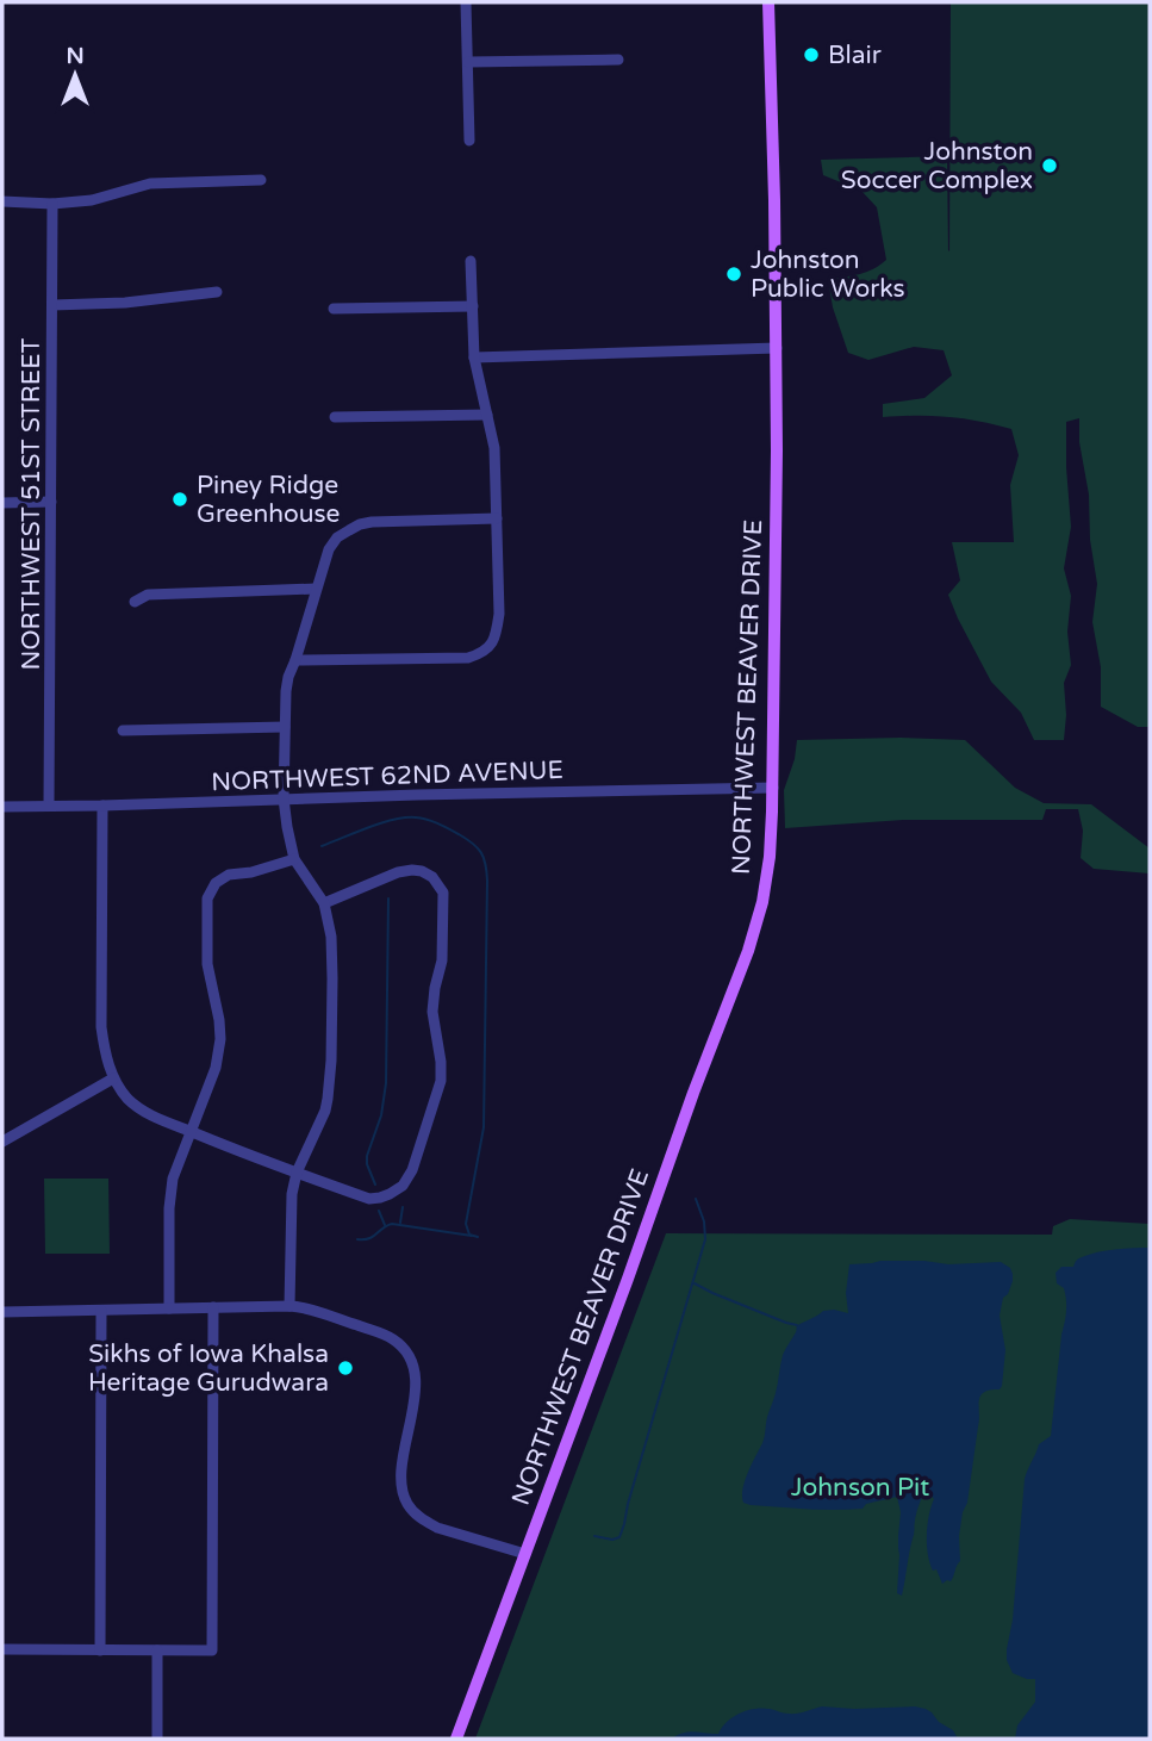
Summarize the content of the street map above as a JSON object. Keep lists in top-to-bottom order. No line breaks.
{"streets":{"main road":["NORTHWEST BEAVER DRIVE"],"street":["NORTHWEST 51ST STREET","NORTHWEST 62ND AVENUE"]},"crossings":[["NORTHWEST 51ST STREET","NORTHWEST 62ND AVENUE"],["NORTHWEST BEAVER DRIVE","NORTHWEST 62ND AVENUE"]],"parks":["Johnson Pit"],"places":["Blair","Johnston Soccer Complex","Johnston Public Works","Piney Ridge Greenhouse","Sikhs of Iowa Khalsa Heritage Gurudwara"],"north":"top"}
